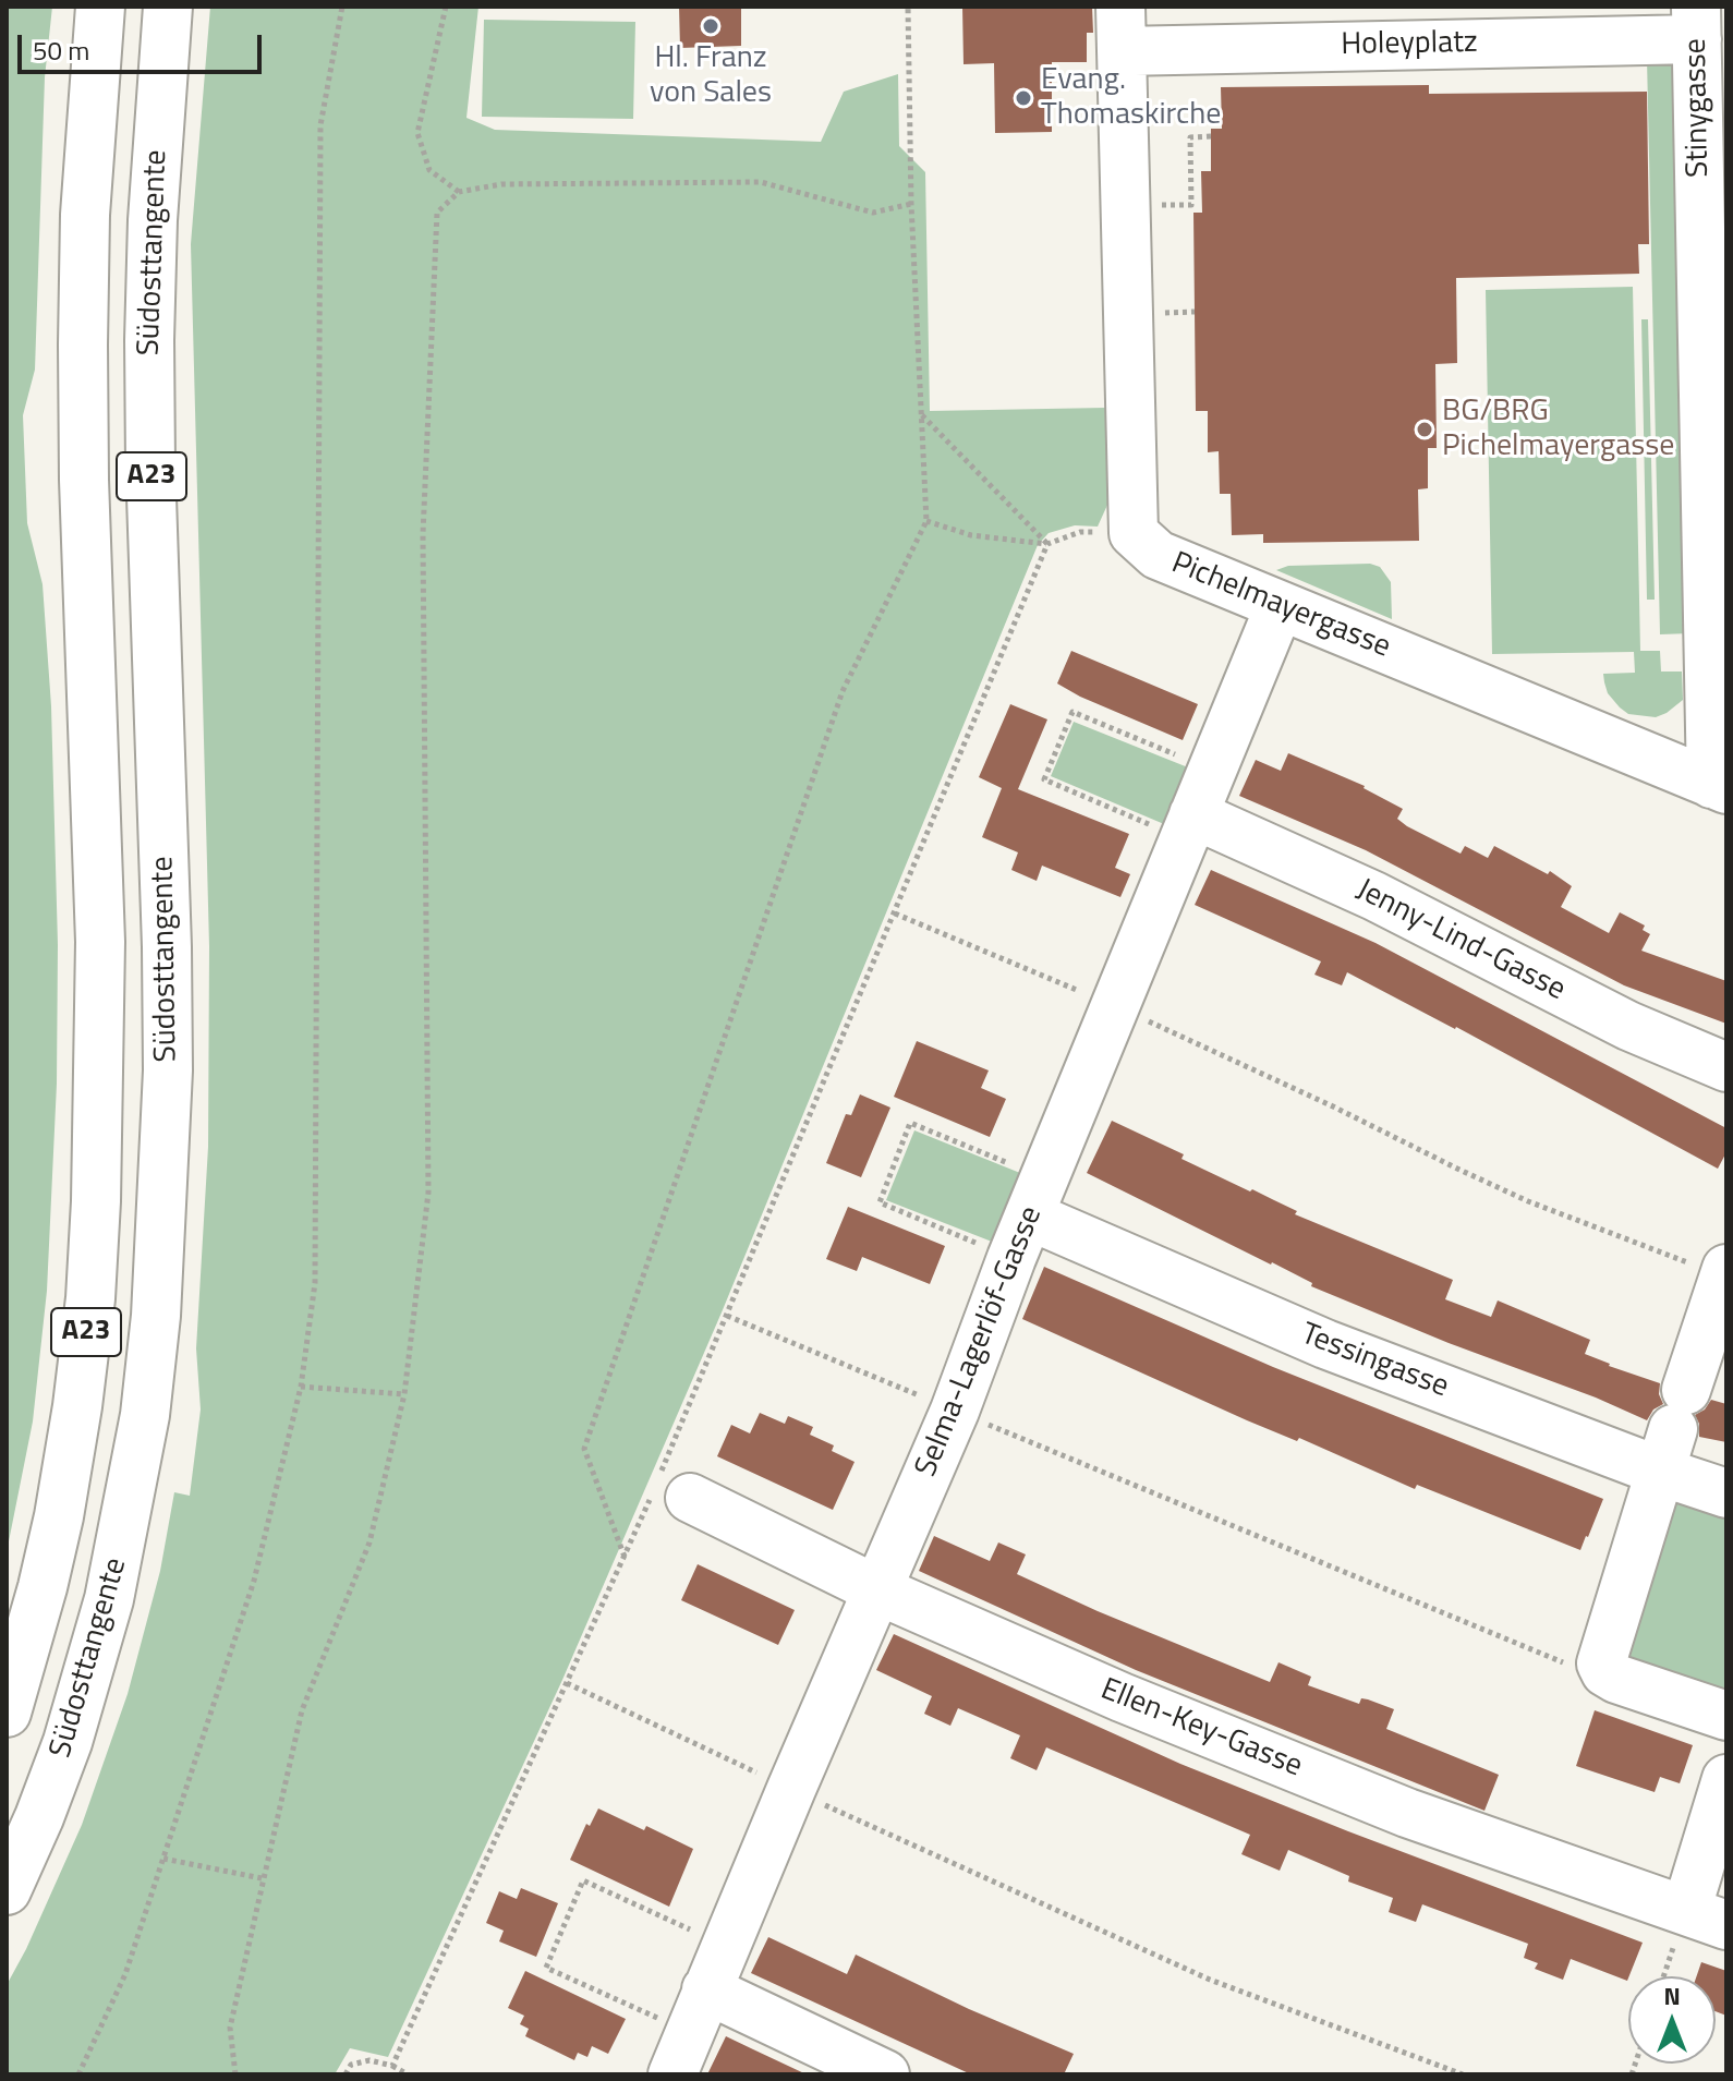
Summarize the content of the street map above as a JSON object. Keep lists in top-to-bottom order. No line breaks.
{"streets":{"main road":["Holeyplatz","Stinygasse","Südosttangente","A23","Pichelmayergasse","Jenny-Lind-Gasse","Selma-Lagerlöf-Gasse","Tessingasse","Ellen-Key-Gasse"]},"crossings":[["Holeyplatz","Stinygasse"],["Stinygasse","Pichelmayergasse"],["Pichelmayergasse","Selma-Lagerlöf-Gasse"],["Jenny-Lind-Gasse","Selma-Lagerlöf-Gasse"],["Selma-Lagerlöf-Gasse","Tessingasse"],["Selma-Lagerlöf-Gasse","Ellen-Key-Gasse"]],"places":["Hl. Franz von Sales","Evang. Thomaskirche","BG/BRG Pichelmayergasse"],"scale_bar":"50 m","north":"top"}
